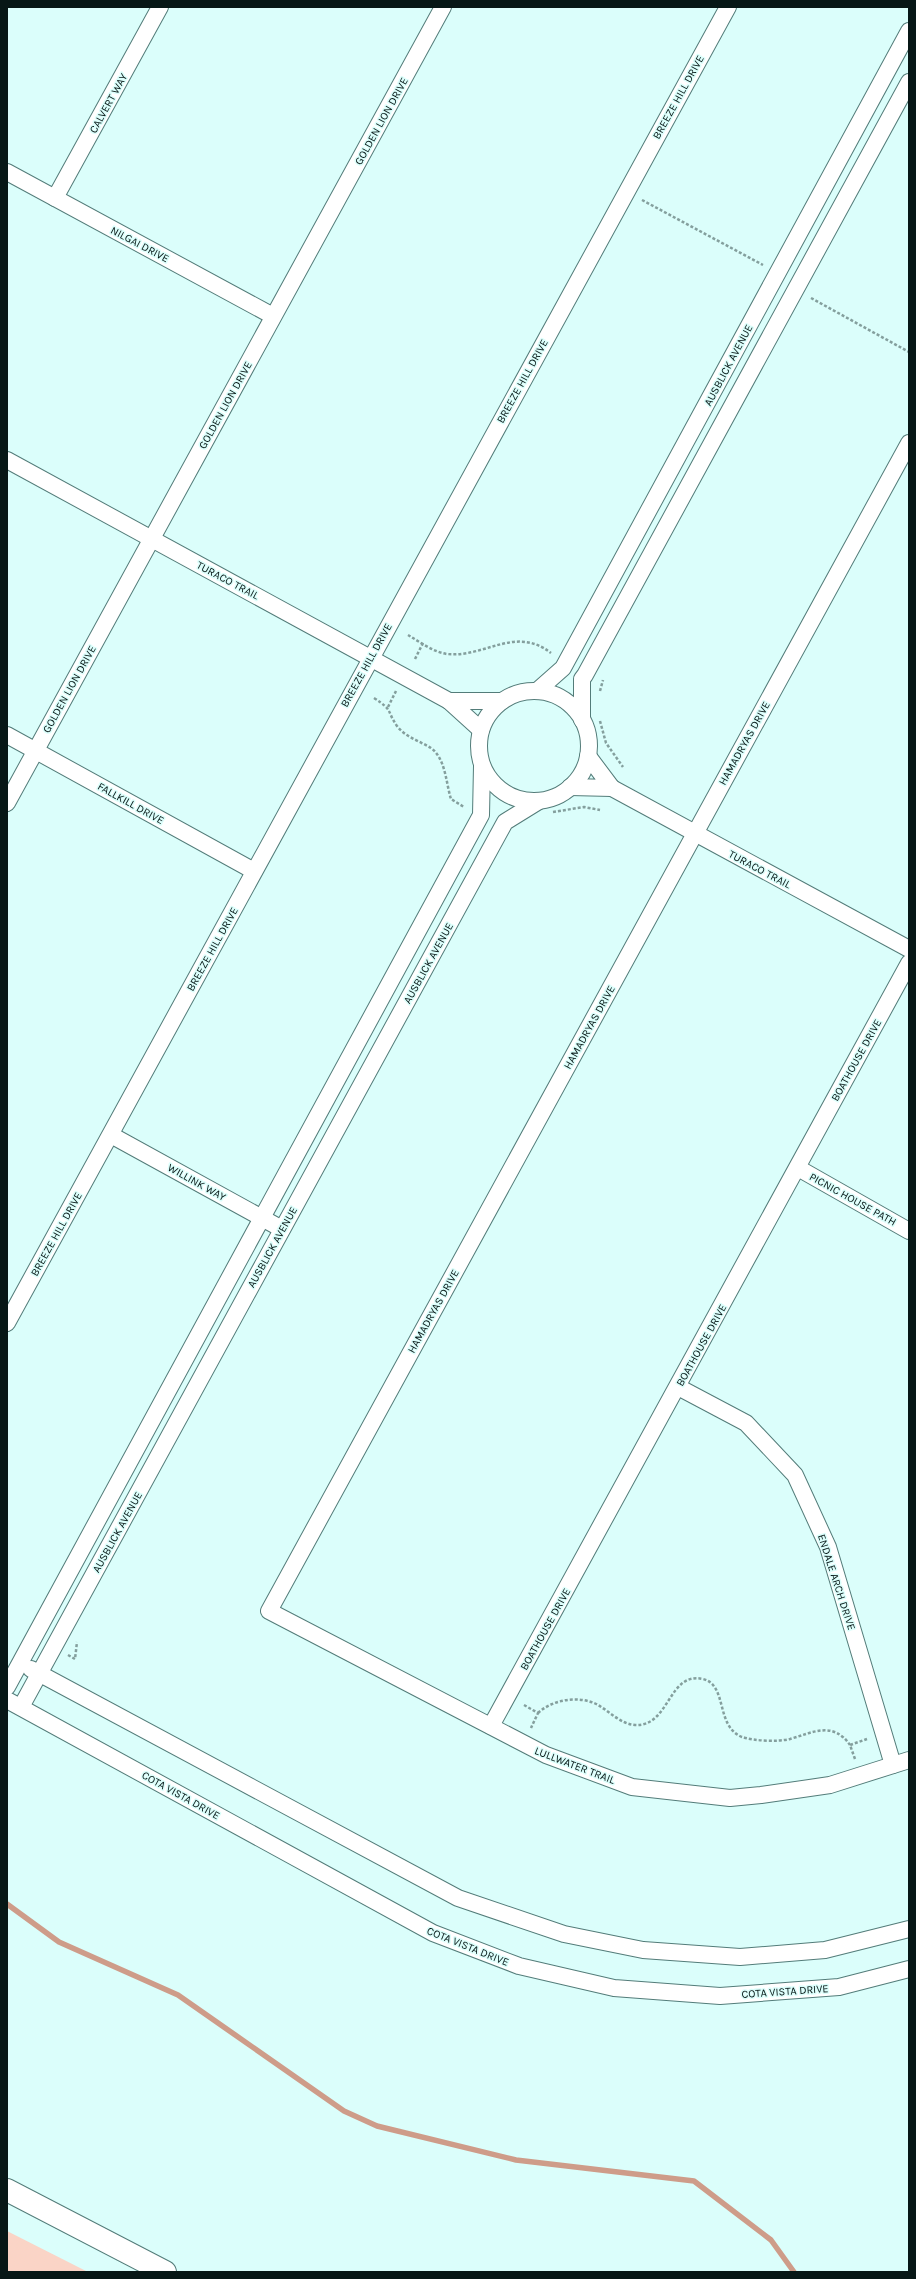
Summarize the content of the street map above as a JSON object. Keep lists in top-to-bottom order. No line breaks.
{"streets":{"street":["BREEZE HILL DRIVE","CALVERT WAY","GOLDEN LION DRIVE","NILGAI DRIVE","AUSBLICK AVENUE","TURACO TRAIL","HAMADRYAS DRIVE","FALLKILL DRIVE","BOATHOUSE DRIVE","WILLINK WAY","PICNIC HOUSE PATH","ENDALE ARCH DRIVE","LULLWATER TRAIL","COTA VISTA DRIVE"]},"crossings":[["BREEZE HILL DRIVE","TURACO TRAIL"],["BREEZE HILL DRIVE","FALLKILL DRIVE"],["BREEZE HILL DRIVE","WILLINK WAY"],["CALVERT WAY","NILGAI DRIVE"],["GOLDEN LION DRIVE","NILGAI DRIVE"],["GOLDEN LION DRIVE","TURACO TRAIL"],["GOLDEN LION DRIVE","FALLKILL DRIVE"],["AUSBLICK AVENUE","TURACO TRAIL"],["AUSBLICK AVENUE","WILLINK WAY"],["AUSBLICK AVENUE","COTA VISTA DRIVE"],["TURACO TRAIL","HAMADRYAS DRIVE"],["HAMADRYAS DRIVE","LULLWATER TRAIL"],["BOATHOUSE DRIVE","PICNIC HOUSE PATH"],["BOATHOUSE DRIVE","ENDALE ARCH DRIVE"],["BOATHOUSE DRIVE","LULLWATER TRAIL"],["ENDALE ARCH DRIVE","LULLWATER TRAIL"]]}
